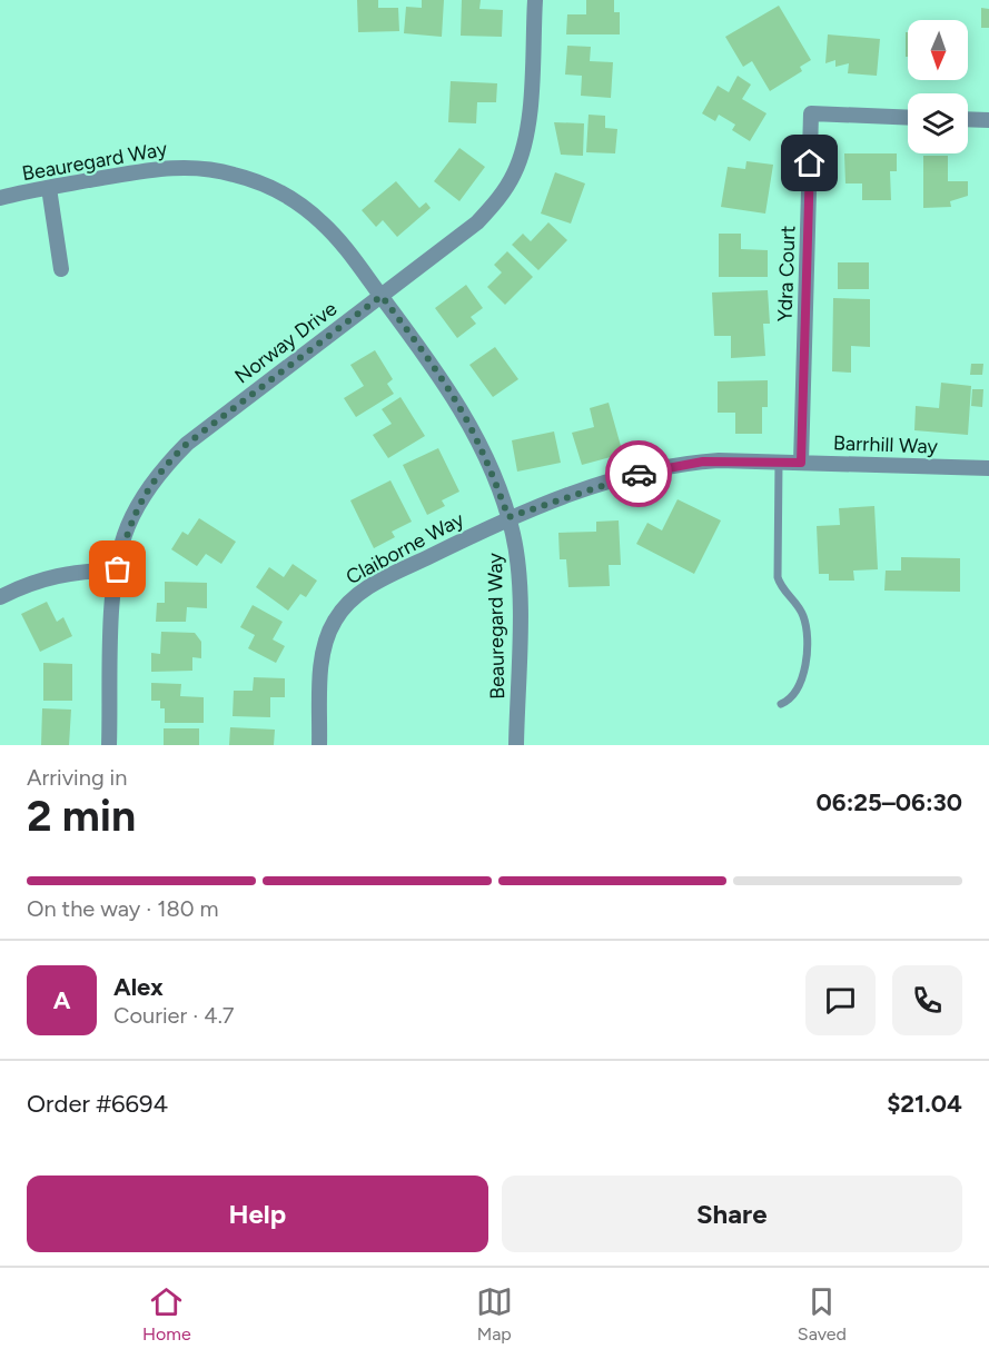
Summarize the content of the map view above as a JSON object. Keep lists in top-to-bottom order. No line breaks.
{"streets":{"street":["Beauregard Way","Ydra Court","Norway Drive","Barrhill Way","Claiborne Way"]},"crossings":[["Beauregard Way","Norway Drive"],["Beauregard Way","Barrhill Way"],["Beauregard Way","Claiborne Way"],["Ydra Court","Barrhill Way"],["Barrhill Way","Claiborne Way"]],"north":"bottom","page":{"heading":["2 min","Arriving in","06:25–06:30"],"panel":["Alex","Courier · 4.7","Order #6694","$21.04"],"bar":"On the way · 180 m","round":"A","buttons":["Help","Share"],"tabs":["Home","Map","Saved"]}}
